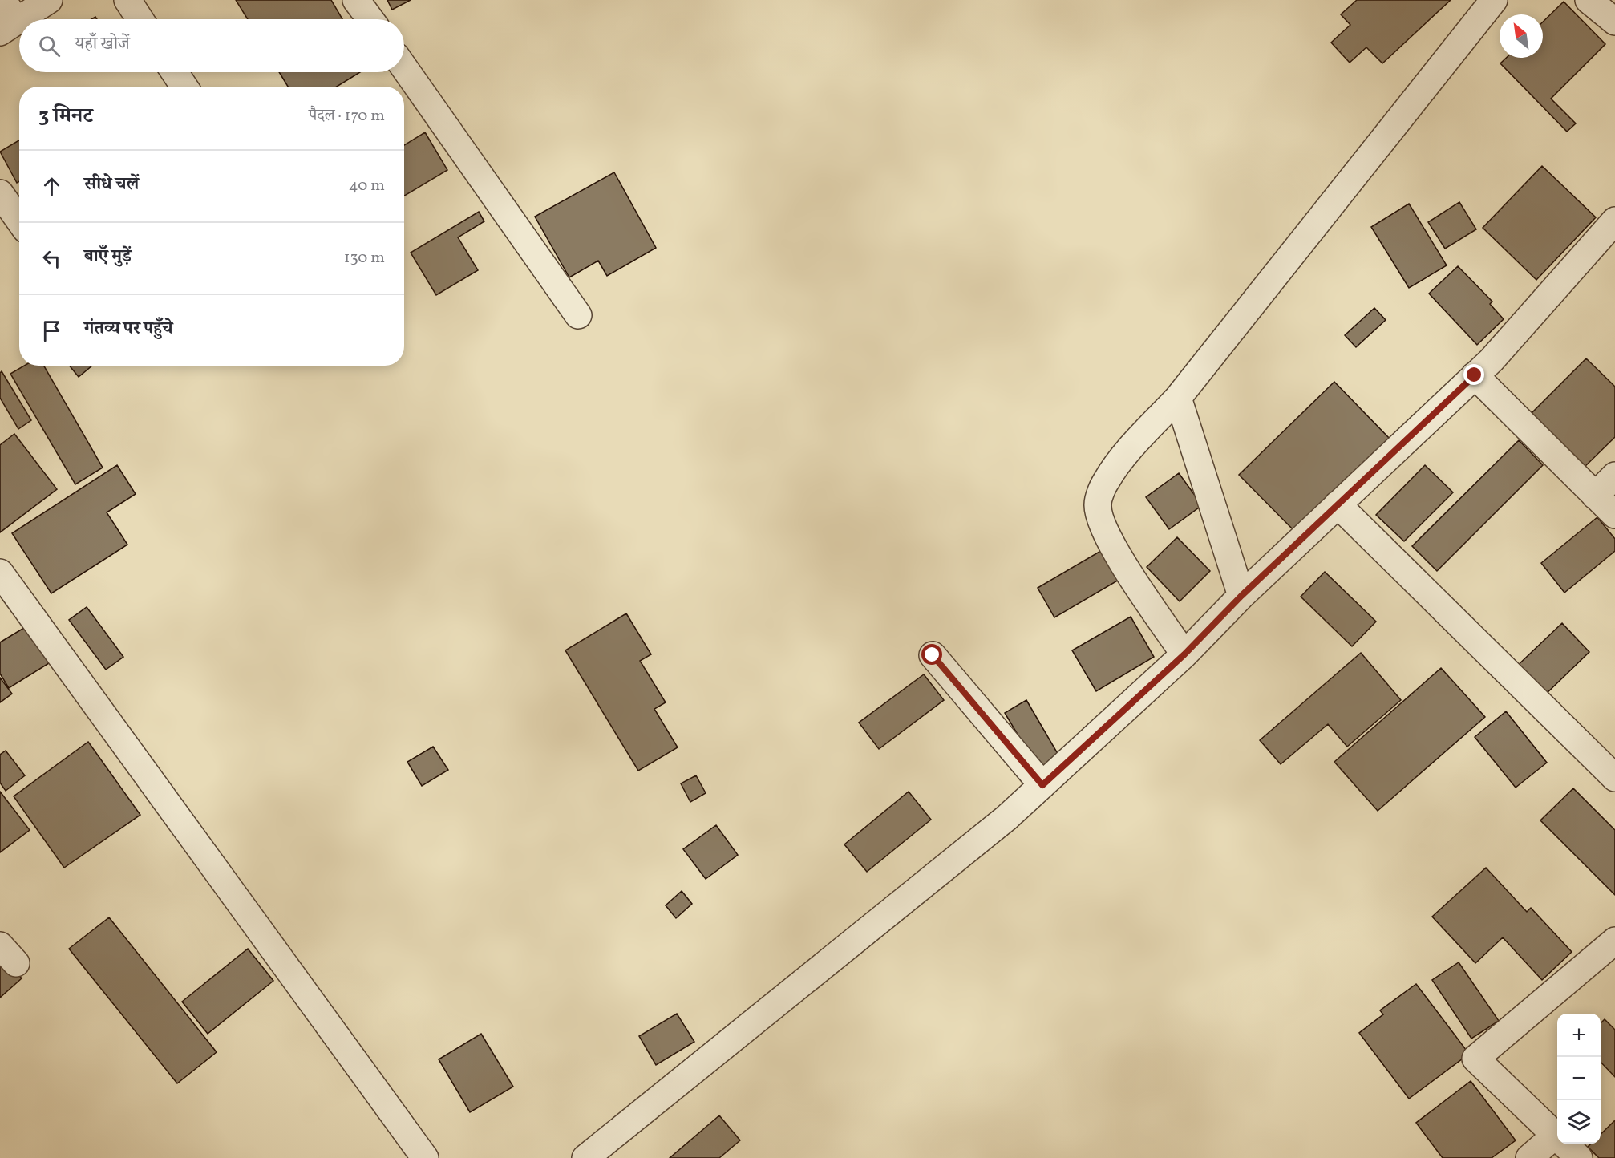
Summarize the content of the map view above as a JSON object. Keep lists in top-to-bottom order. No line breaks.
{"north":"top left","page":{"search":"यहाँ खोजें","heading":["3 मिनट","पैदल · 170 m"],"list":[["सीधे चलें","40 m"],["बाएँ मुड़ें","130 m"],"गंतव्य पर पहुँचे"],"map_buttons":["+","−"]}}
